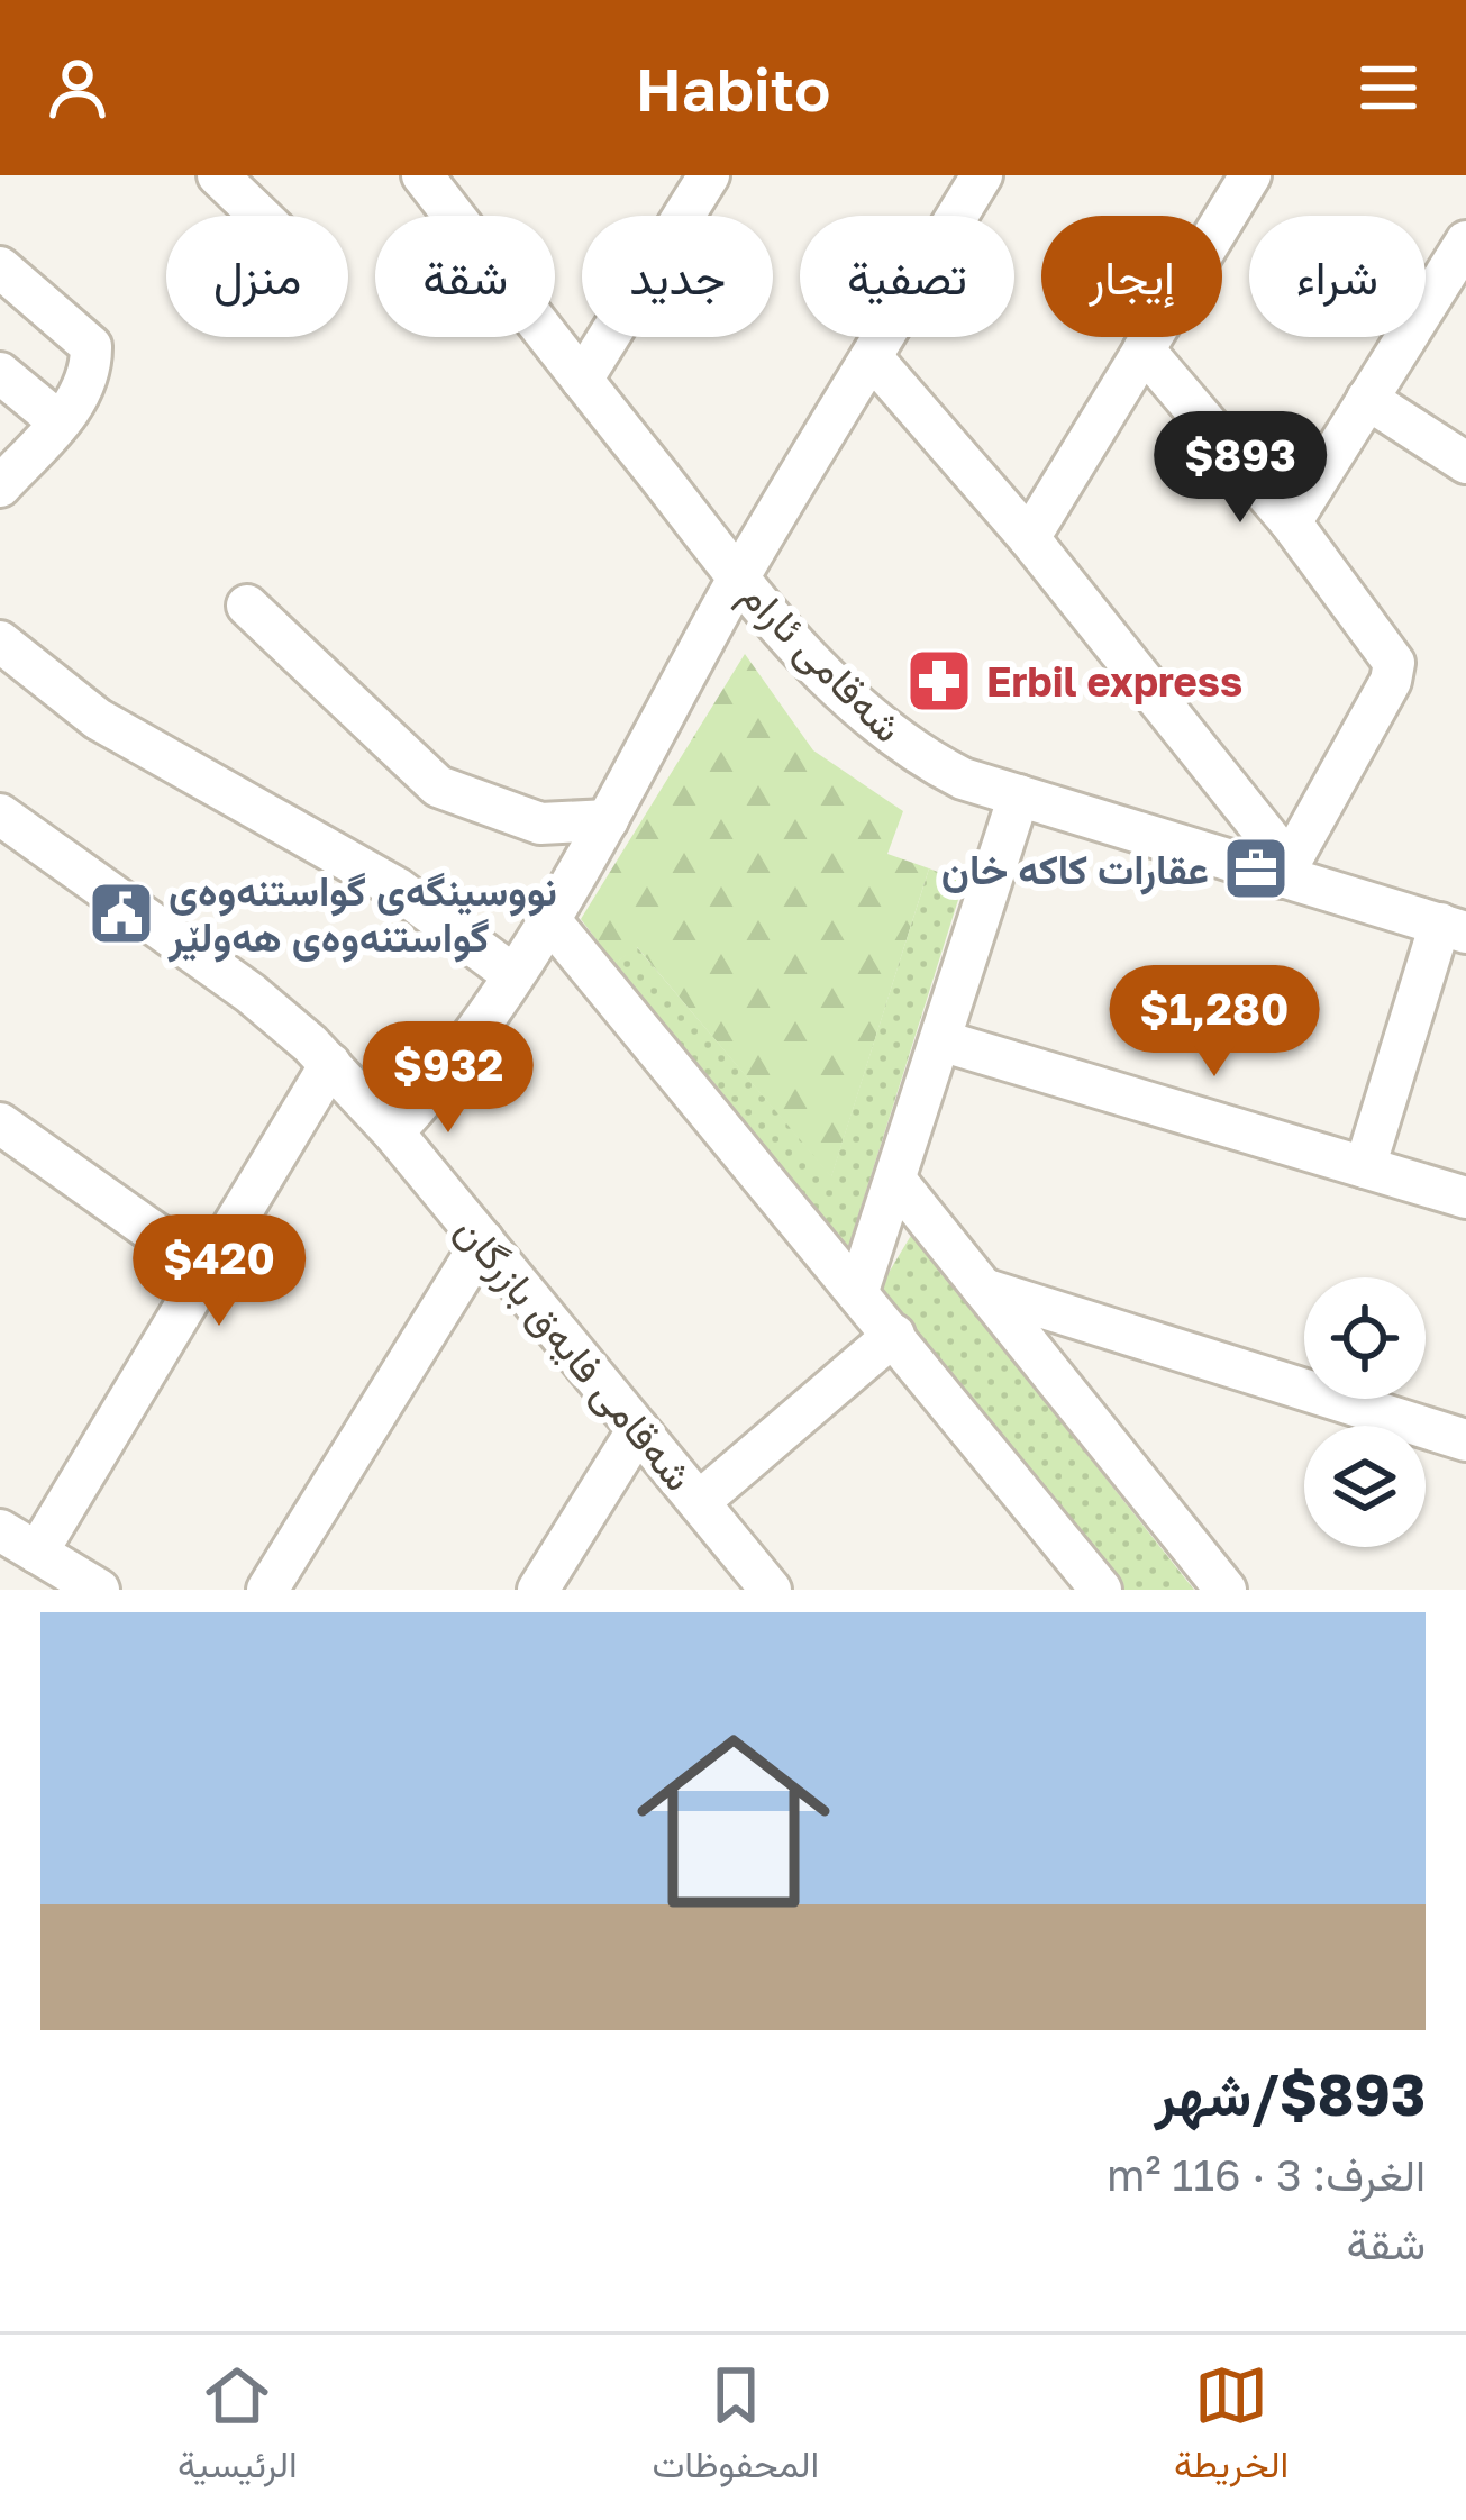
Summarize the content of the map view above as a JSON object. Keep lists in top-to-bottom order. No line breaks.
{"streets":{"street":["شەقامی ئارام","شەقامی فایەق بازرگان"]},"places":{"pharmacy":["Erbil express"],"office":["عقارات كاكه خان"],"public building":["نووسینگەی گواستنەوەی گواستنەوەی هەولێر"]},"page":{"header":"Habito","chip":["شراء","إيجار","تصفية","جديد","شقة","منزل"],"price":["$893","$1,280","$932","$420"],"list":[{"name":"$893/شهر","note":"الغرف: 3 · 116 m² · شقة"}],"tabs":["الخريطة","المحفوظات","الرئيسية"]}}
